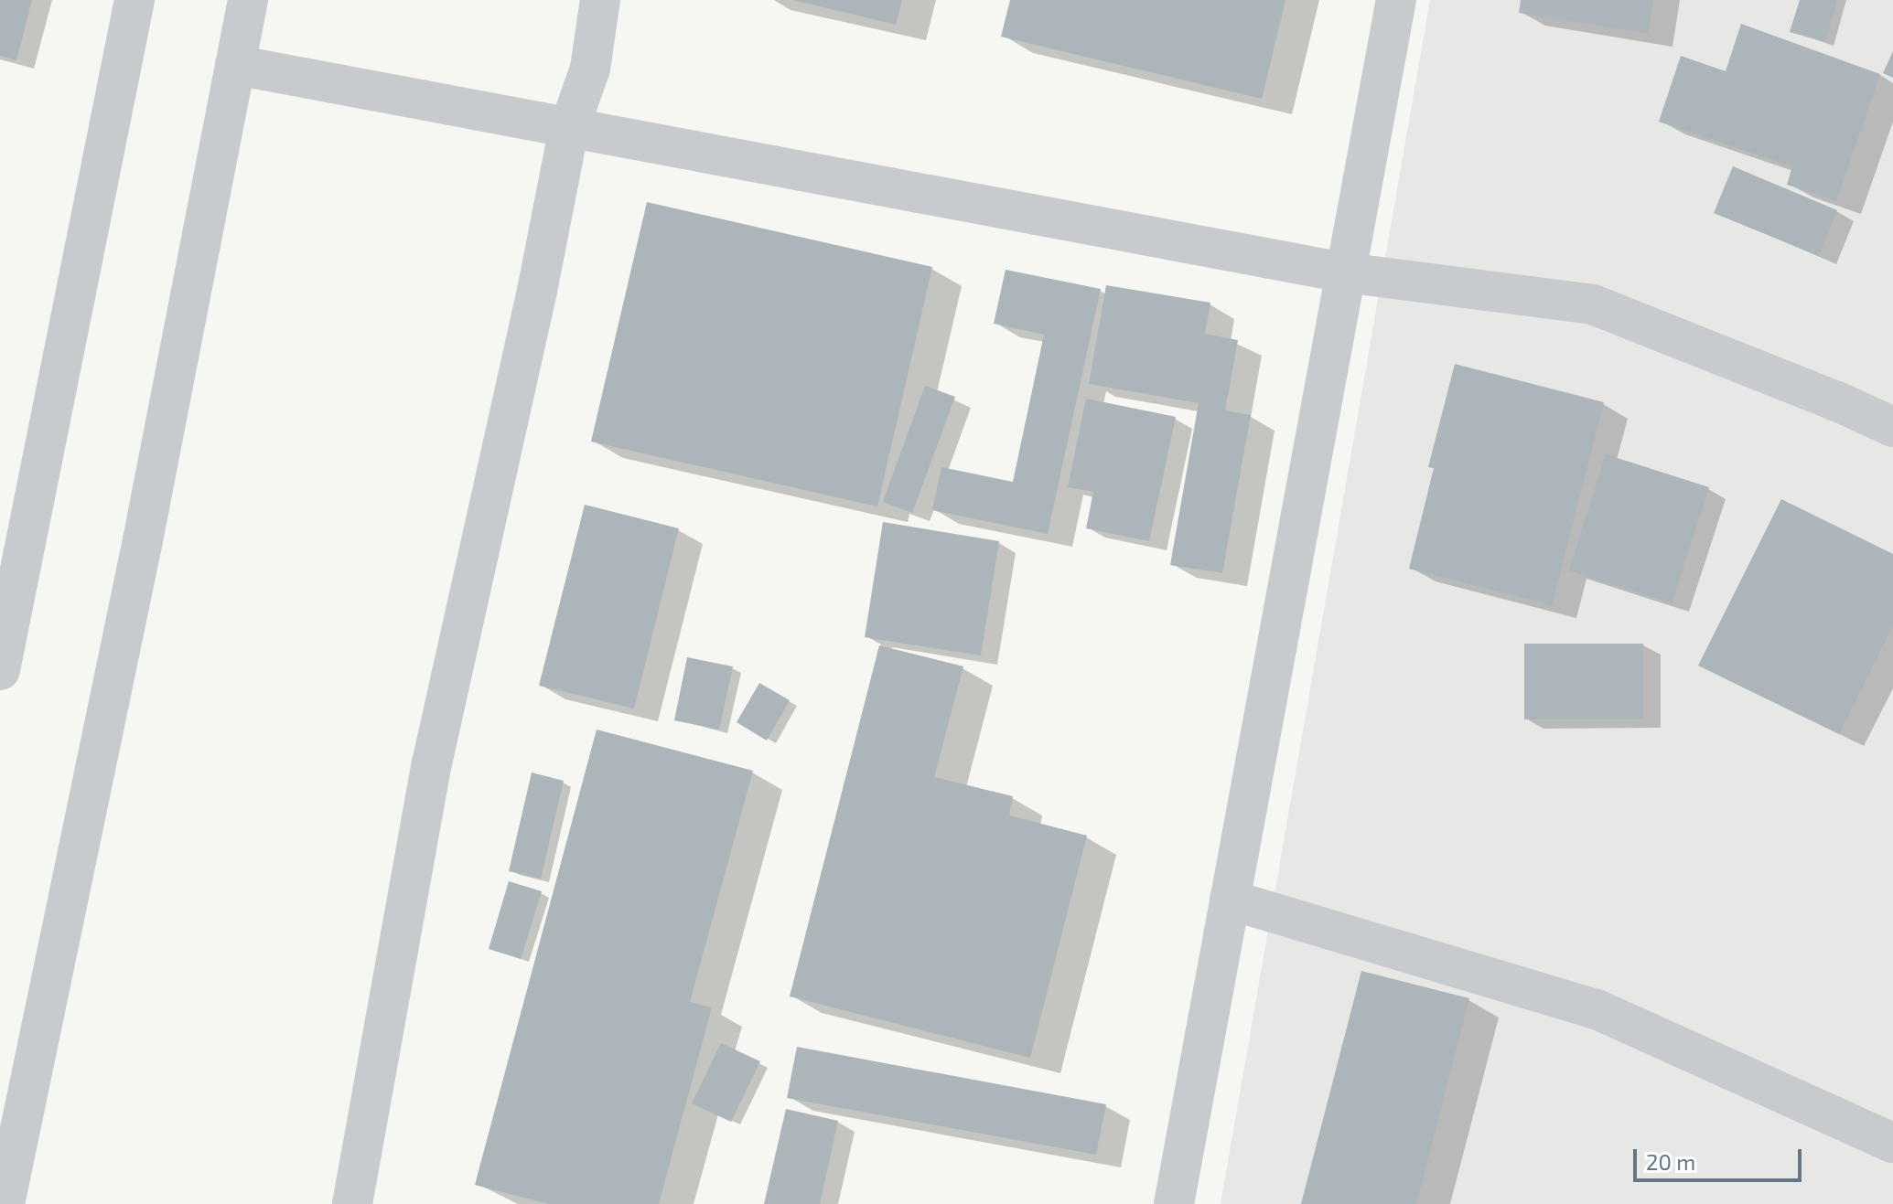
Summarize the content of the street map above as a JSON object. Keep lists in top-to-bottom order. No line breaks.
{"scale_bar":"20 m"}
